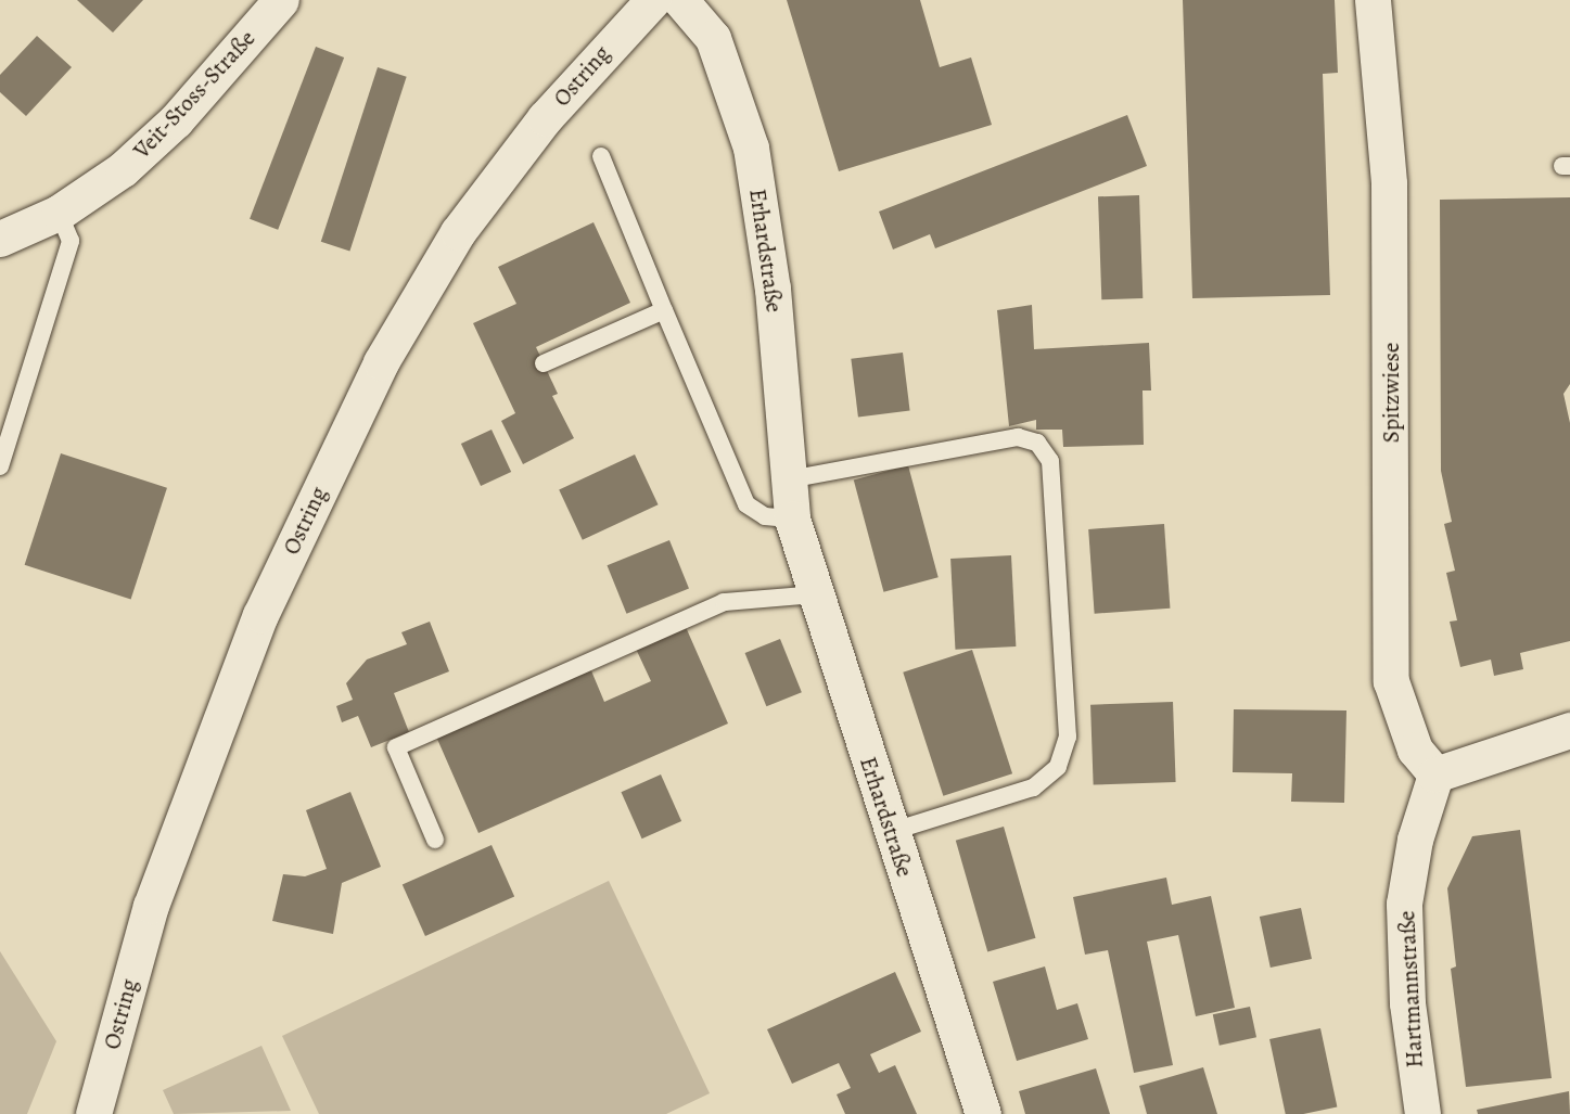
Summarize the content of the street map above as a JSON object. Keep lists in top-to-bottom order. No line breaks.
{"streets":{"street":["Ostring","Veit-Stoss-Straße","Erhardstraße","Spitzwiese","Hartmannstraße"]},"crossings":[["Spitzwiese","Hartmannstraße"]]}
